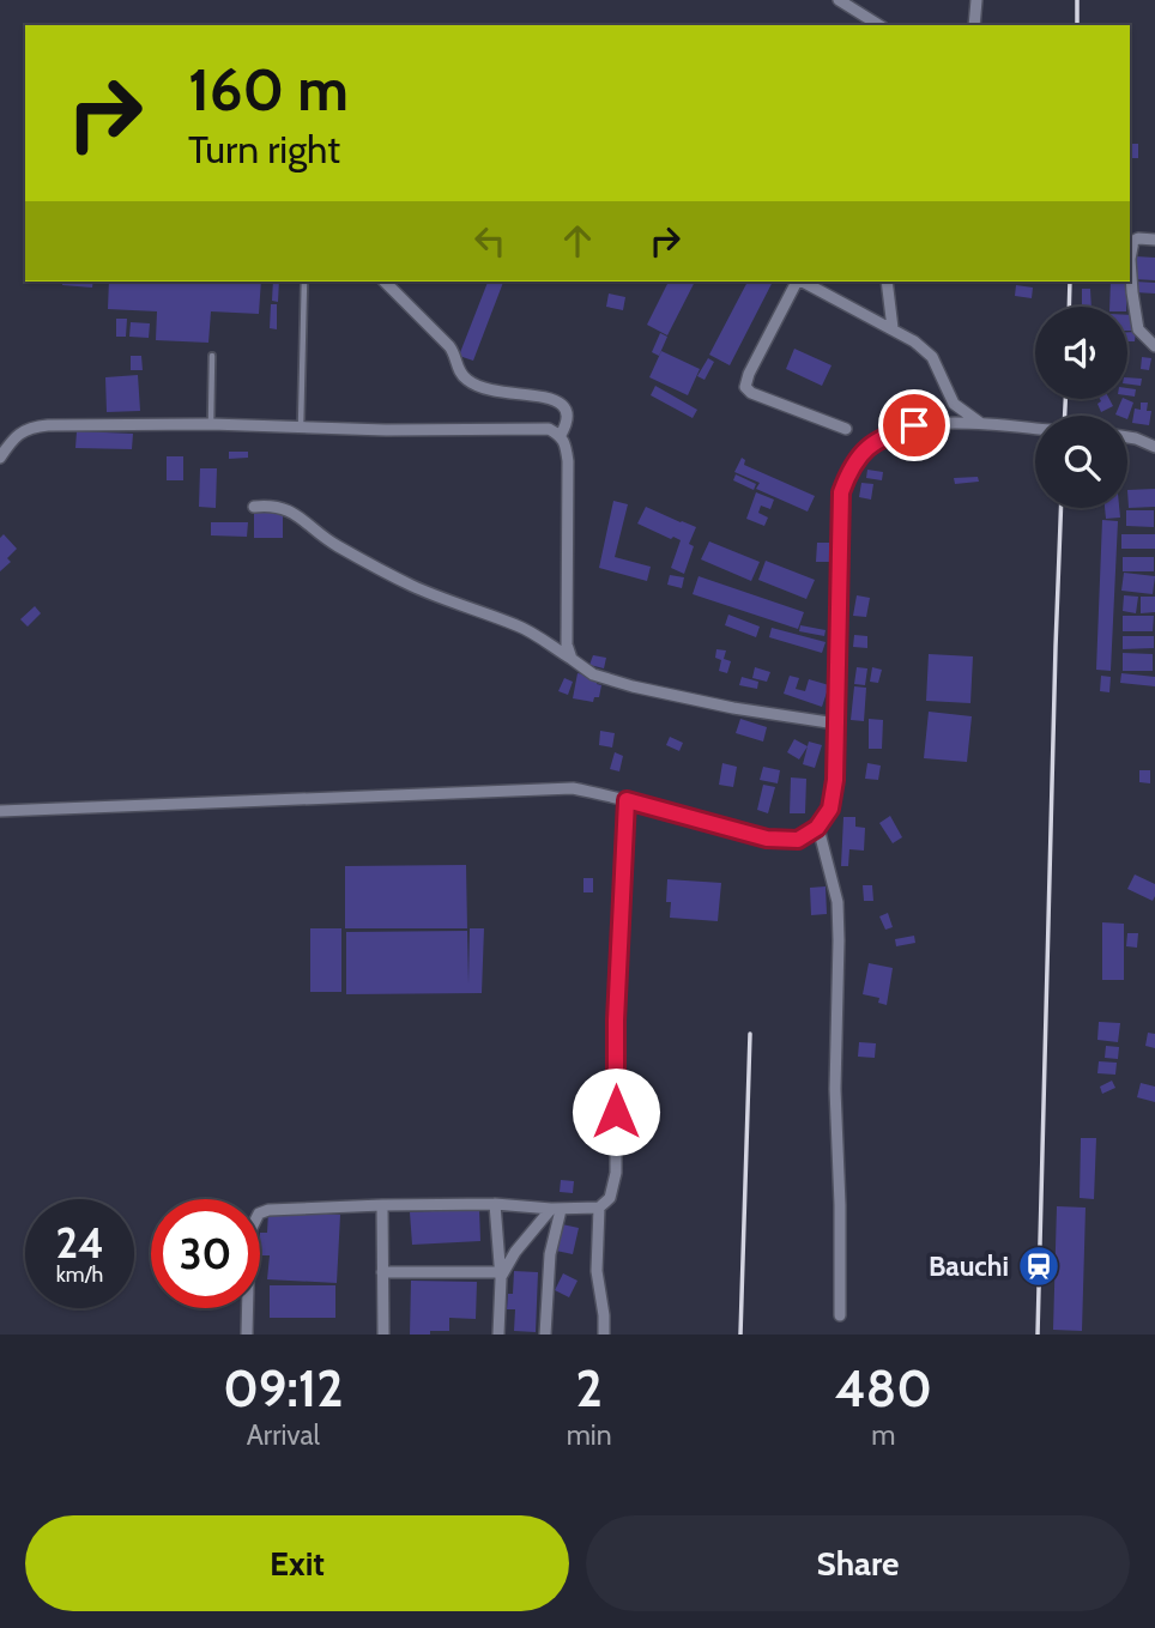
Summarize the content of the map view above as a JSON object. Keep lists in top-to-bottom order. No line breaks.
{"places":{"station":["Bauchi"]},"page":{"turn":["160 m","Turn right"],"speed":"24 km/h","limit":"30","eta":["09:12","Arrival","2","min","480","m"],"buttons":["Exit","Share"]}}
